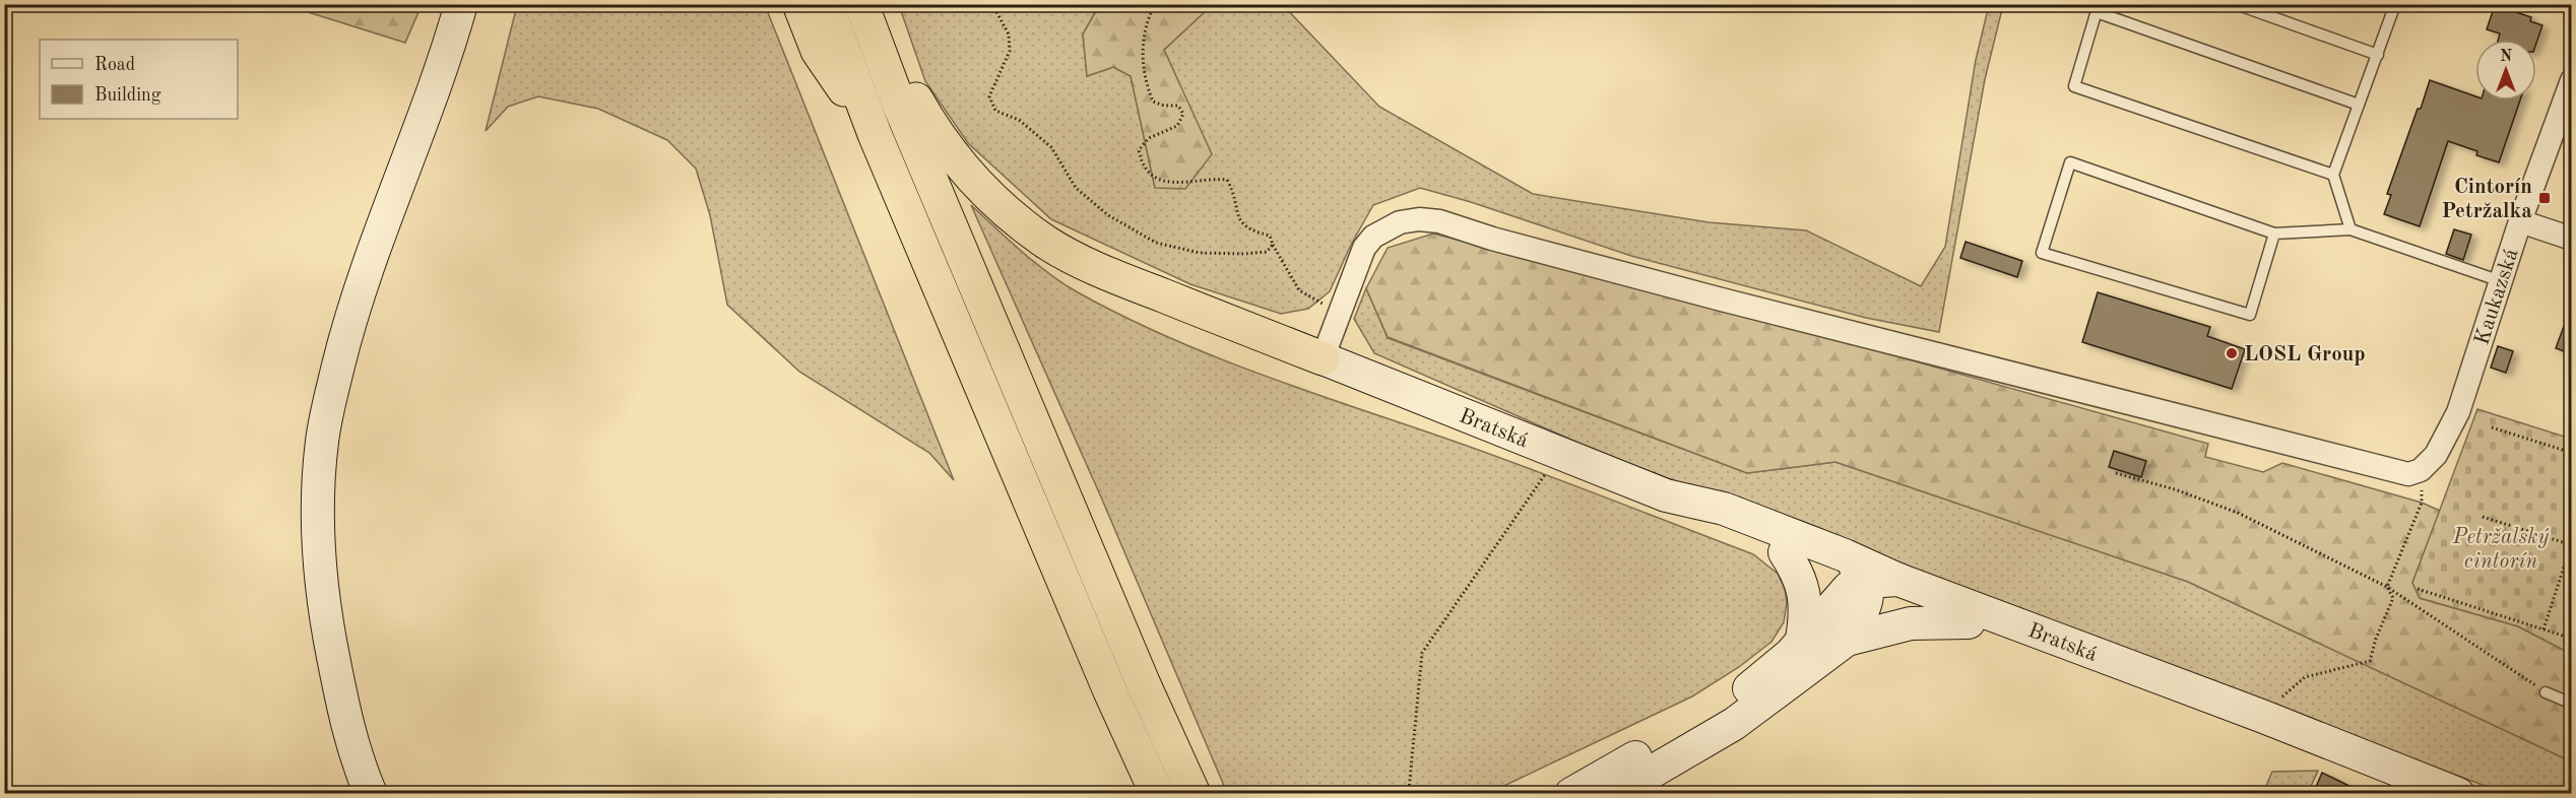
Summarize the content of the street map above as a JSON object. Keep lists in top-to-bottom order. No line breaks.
{"streets":{"main road":["Bratská"],"street":["Kaukazská"]},"parks":["Petržalský cintorín"],"places":{"transit":["Cintorín Petržalka"],"other":["LOSL Group"]},"legend":["Road","Building"],"north":"top"}
